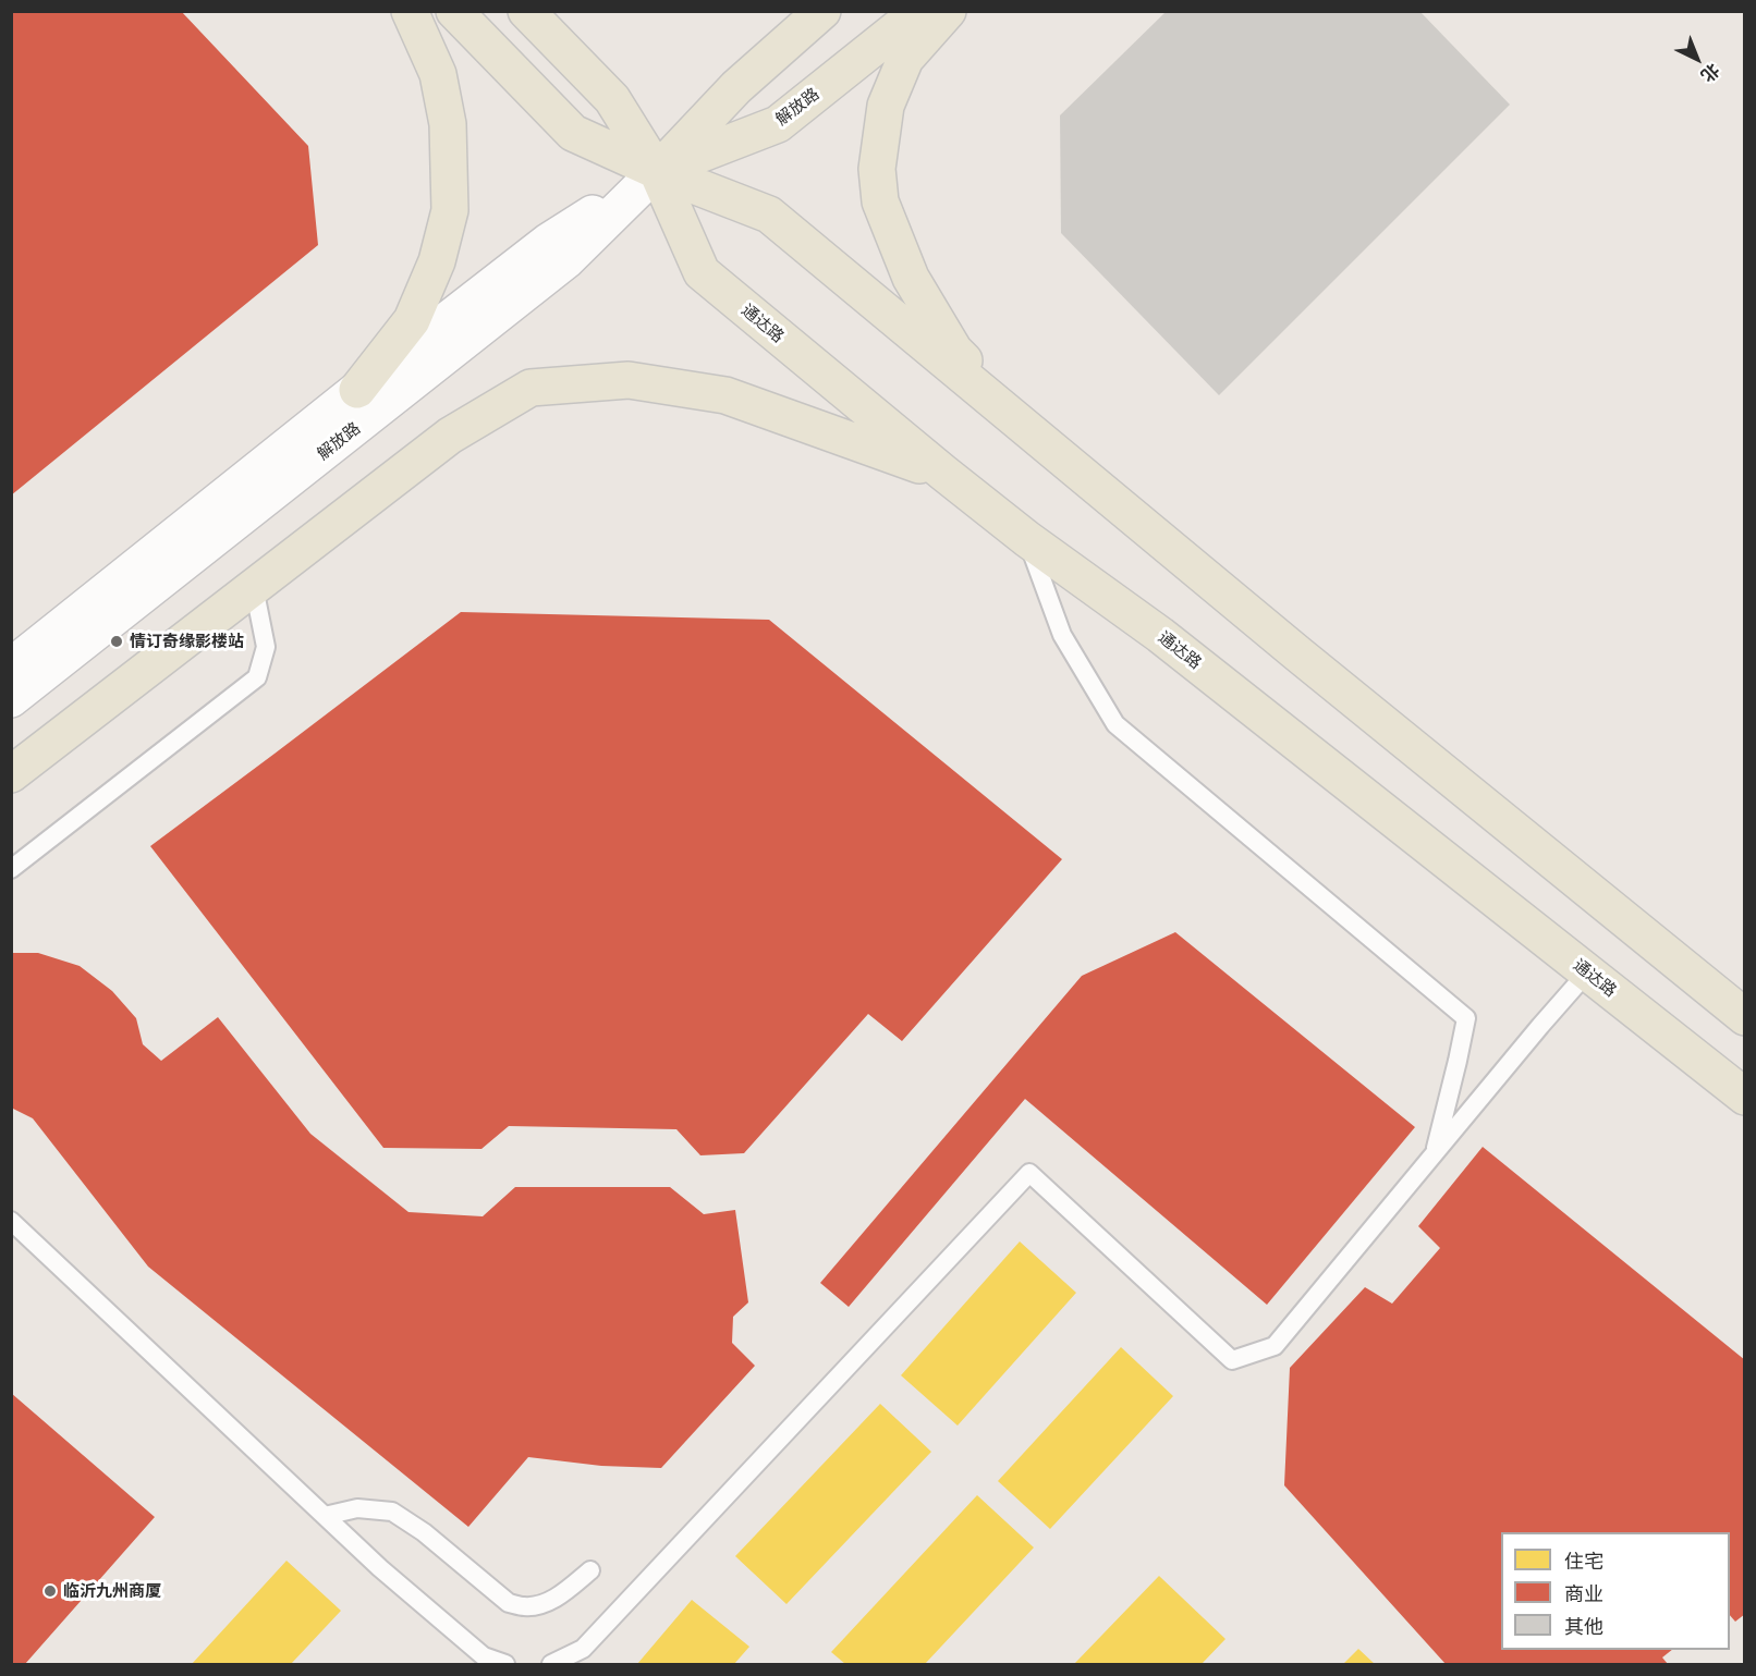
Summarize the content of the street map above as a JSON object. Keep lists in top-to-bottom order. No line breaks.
{"streets":{"main road":["解放路","通达路"]},"crossings":[["解放路","通达路"]],"places":["情订奇缘影楼站","临沂九州商厦"],"legend":["住宅","商业","其他"],"north":"bottom right"}
